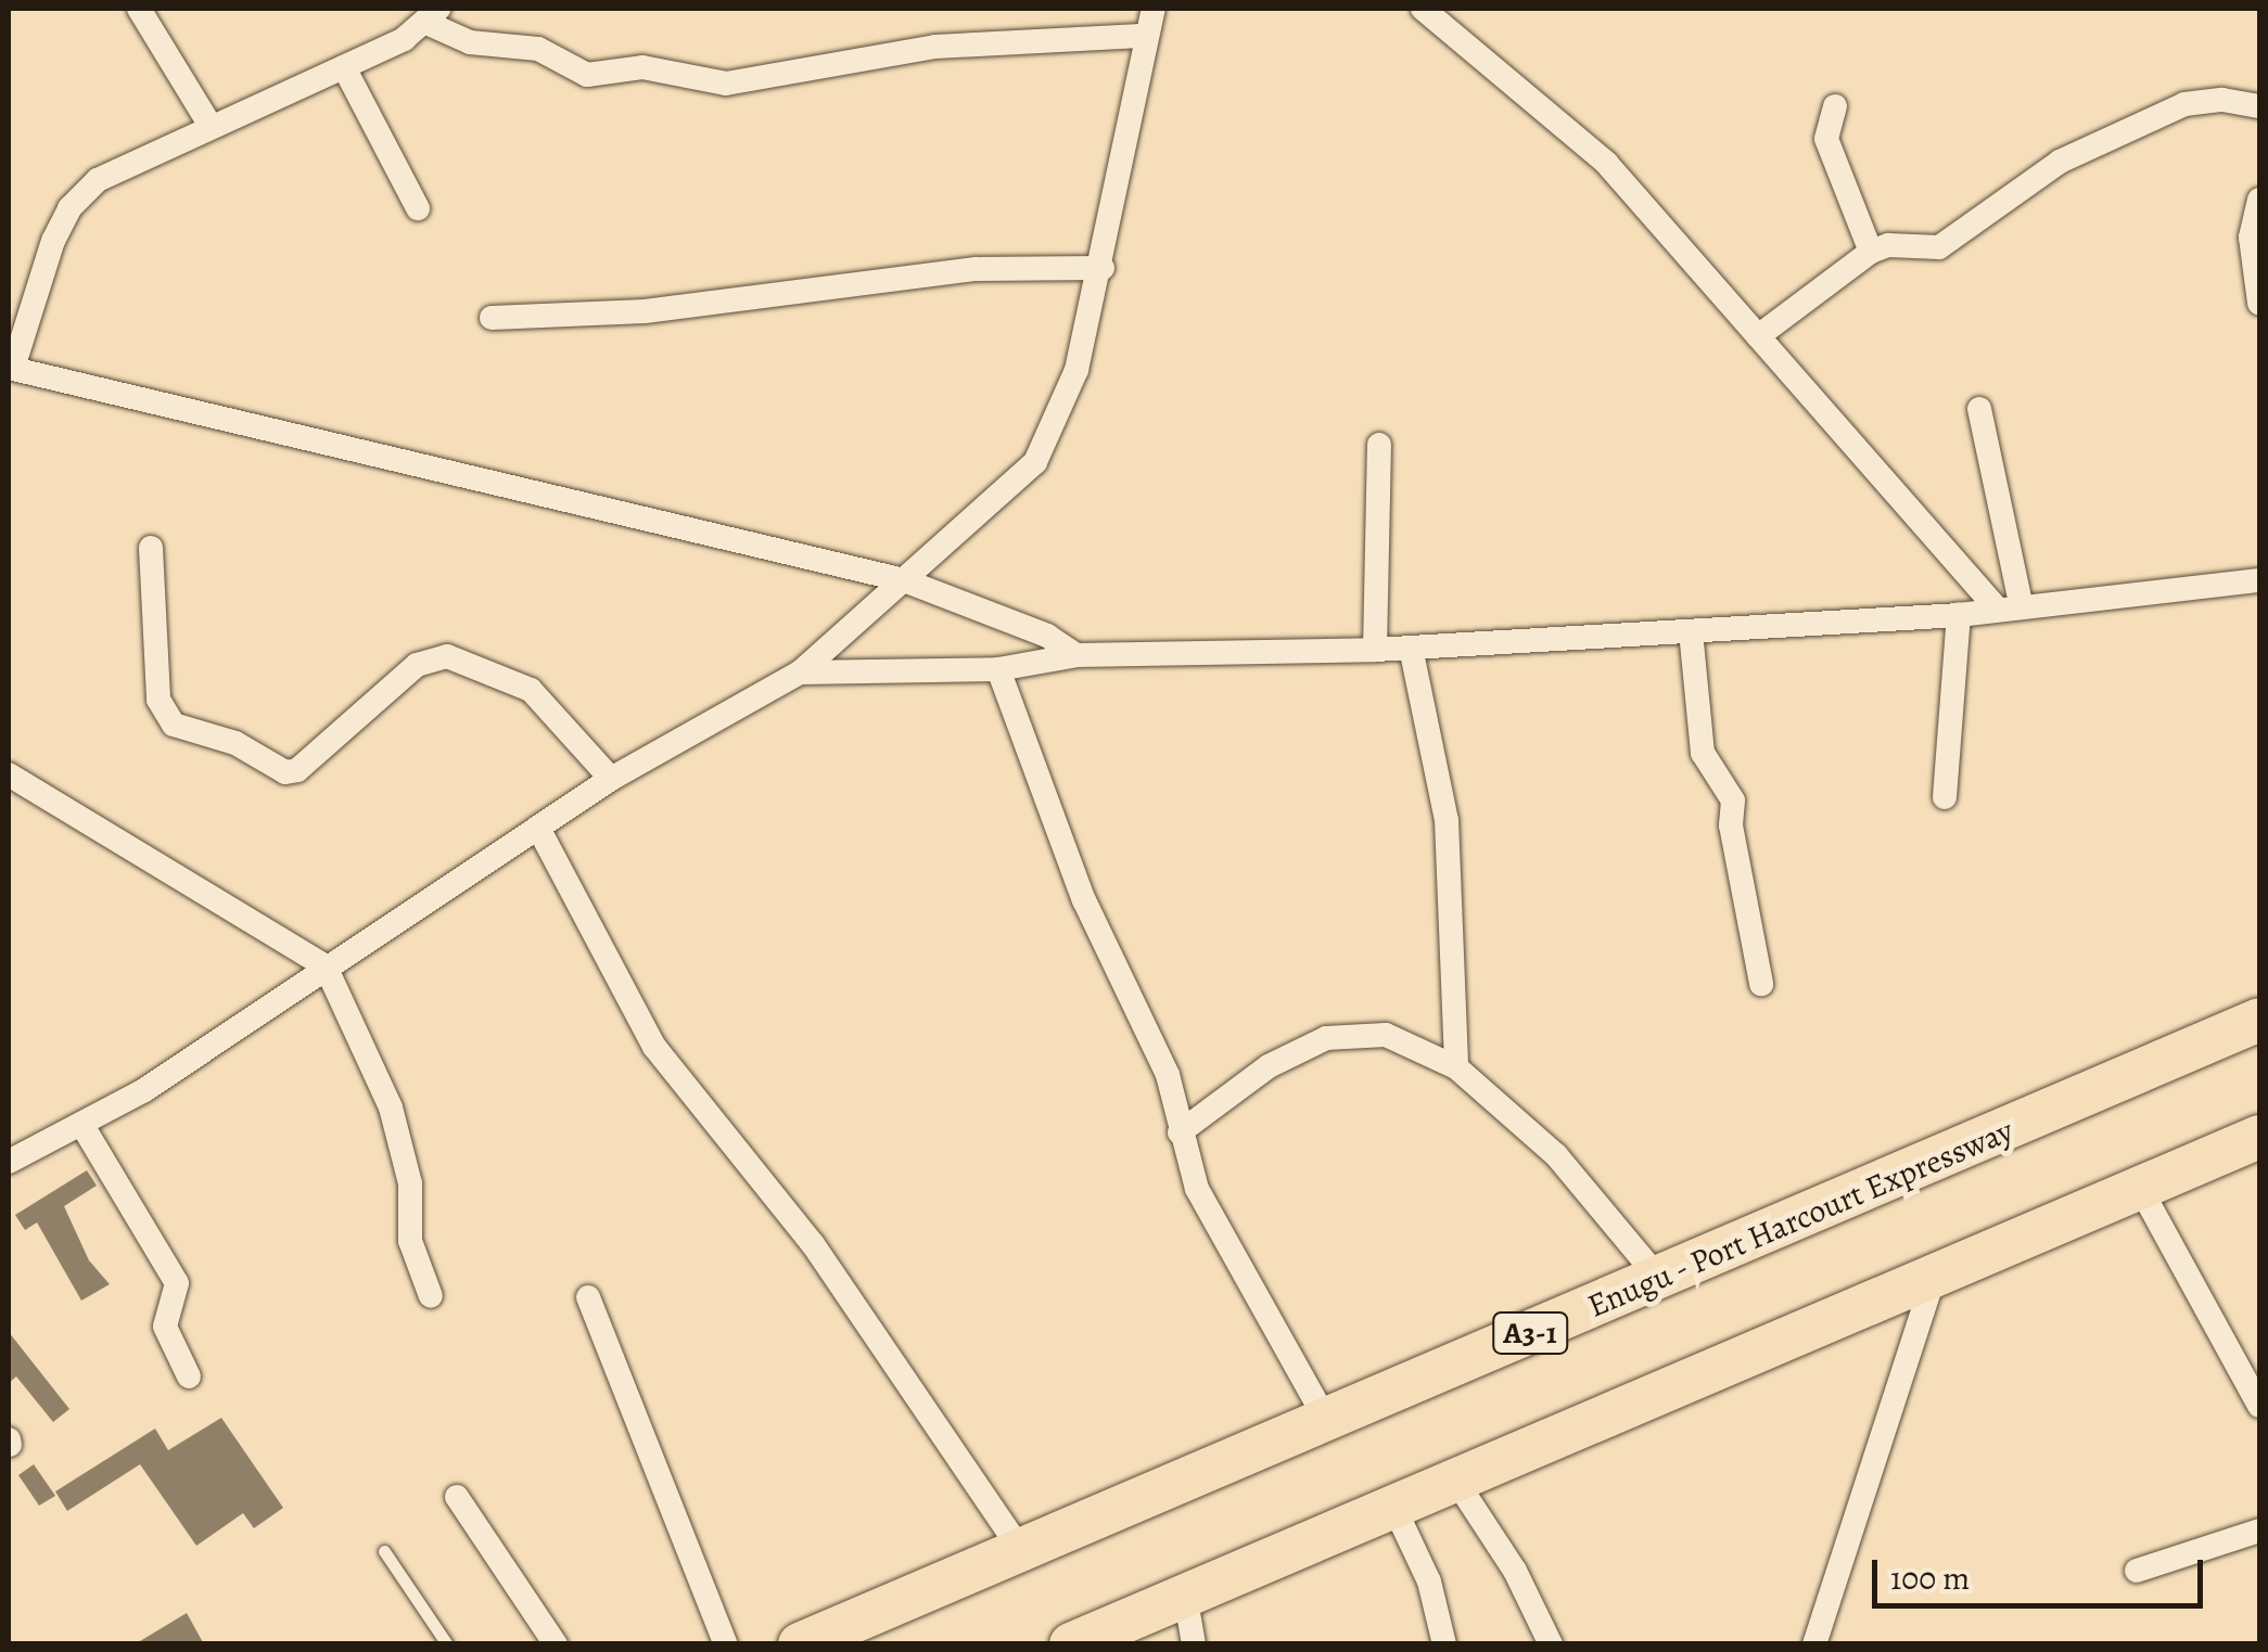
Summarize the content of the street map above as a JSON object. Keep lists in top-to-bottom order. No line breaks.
{"streets":{"highway":["Enugu - Port Harcourt Expressway","A3-1"]},"scale_bar":"100 m"}
